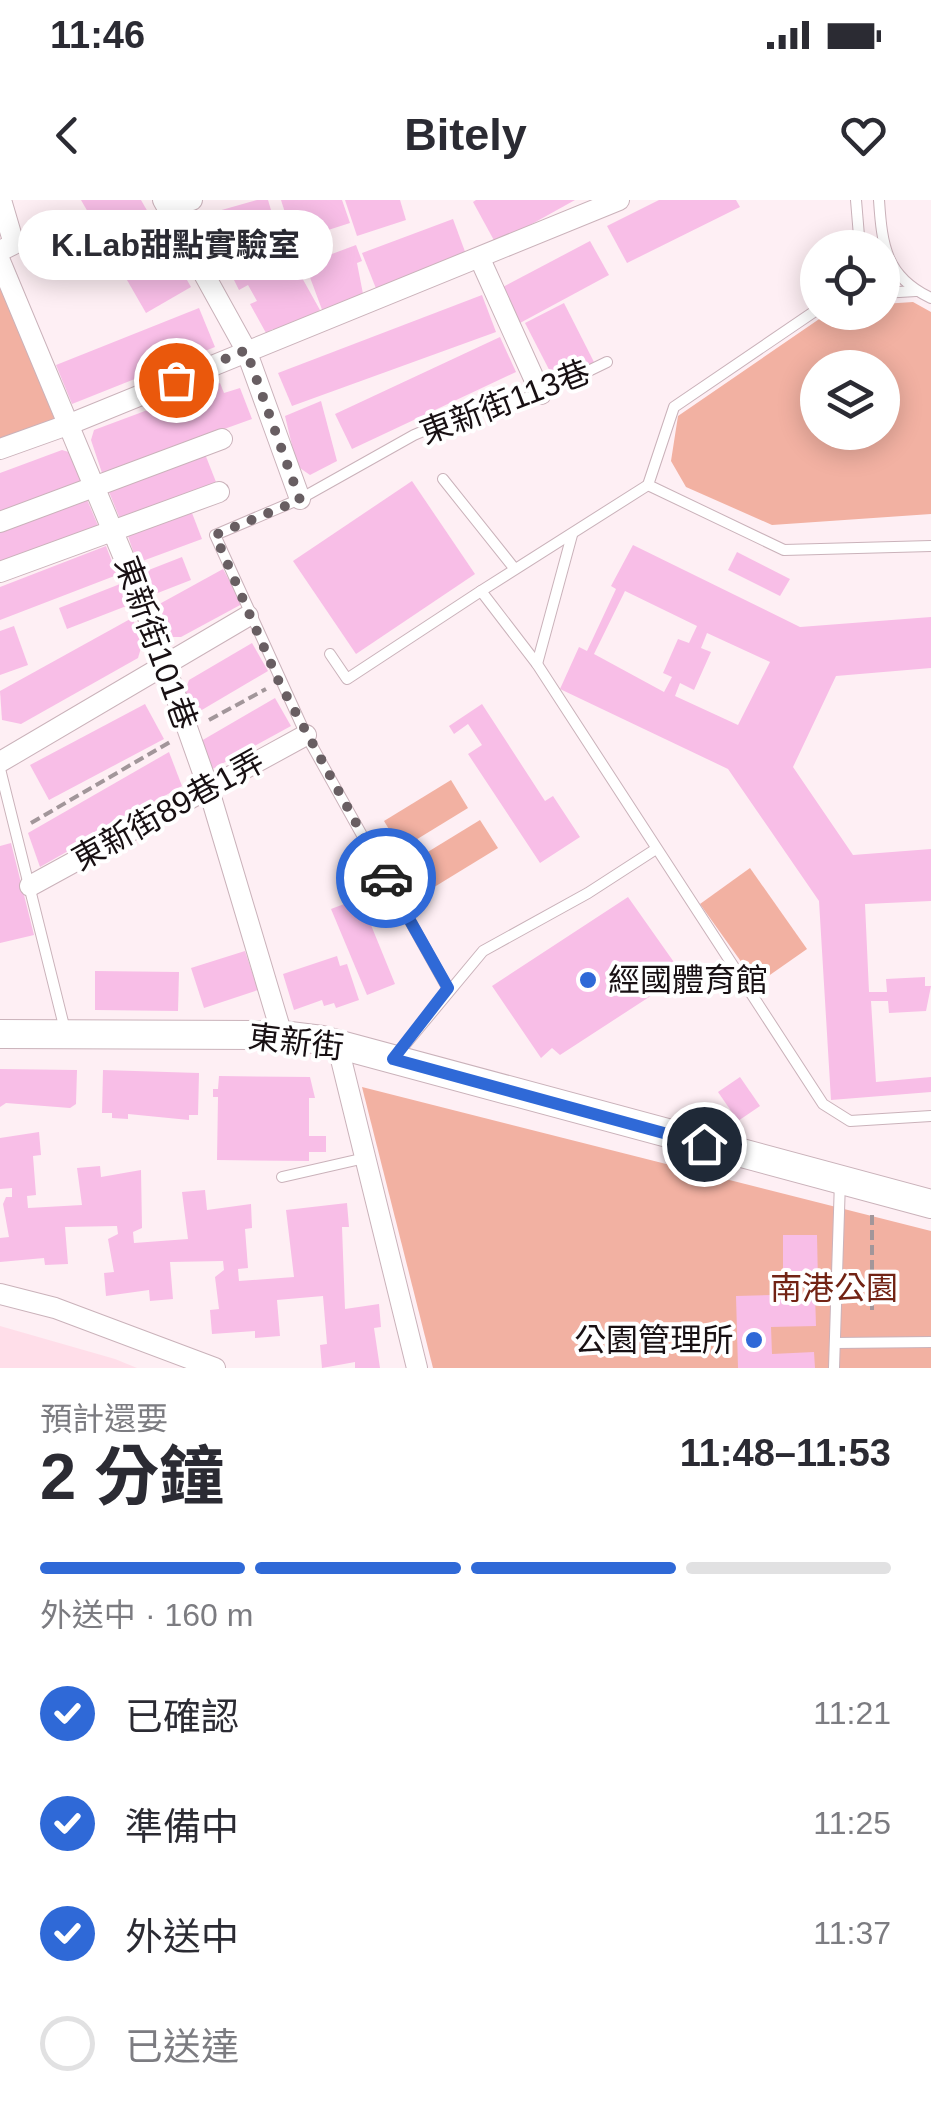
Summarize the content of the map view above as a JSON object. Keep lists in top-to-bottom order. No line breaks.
{"streets":{"street":["東新街101巷","東新街89巷1弄","東新街"],"lane":["東新街113巷"]},"crossings":[["東新街113巷","東新街89巷1弄"],["東新街101巷","東新街89巷1弄"],["東新街101巷","東新街"]],"parks":["南港公園"],"places":["K.Lab甜點實驗室","經國體育館","公園管理所"],"page":{"status":"11:46","header":"Bitely","bubble":"K.Lab甜點實驗室","heading":["2 分鐘","預計還要","11:48–11:53"],"bar":"外送中 · 160 m","list":[["已確認","11:21"],["準備中","11:25"],["外送中","11:37"],"已送達"]}}
